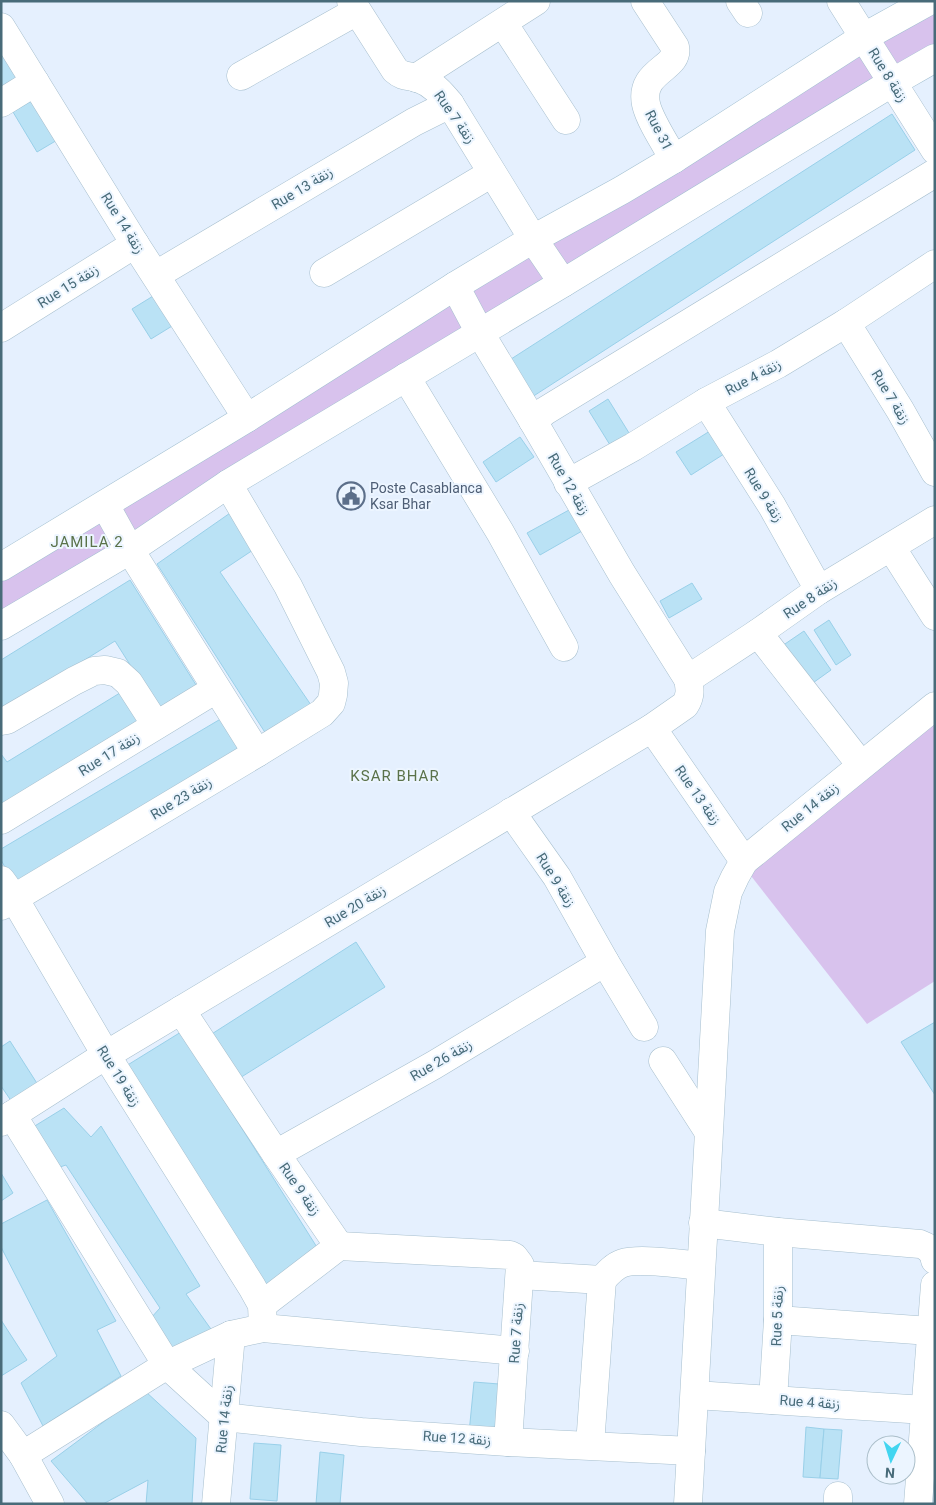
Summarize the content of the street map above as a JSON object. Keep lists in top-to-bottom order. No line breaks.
{"streets":{"street":["Rue 8 زنقة","Rue 7 زنقة","Rue 31","Rue 13 زنقة","Rue 14 زنقة","Rue 15 زنقة","Rue 4 زنقة","Rue 12 زنقة","Rue 9 زنقة","Rue 17 زنقة","Rue 23 زنقة","Rue 20 زنقة","Rue 26 زنقة","Rue 19 زنقة","Rue 5 زنقة"]},"crossings":[["Rue 8 زنقة","Rue 12 زنقة"],["Rue 8 زنقة","Rue 9 زنقة"],["Rue 8 زنقة","Rue 20 زنقة"],["Rue 7 زنقة","Rue 13 زنقة"],["Rue 7 زنقة","Rue 4 زنقة"],["Rue 7 زنقة","Rue 12 زنقة"],["Rue 13 زنقة","Rue 14 زنقة"],["Rue 13 زنقة","Rue 20 زنقة"],["Rue 14 زنقة","Rue 15 زنقة"],["Rue 14 زنقة","Rue 4 زنقة"],["Rue 14 زنقة","Rue 12 زنقة"],["Rue 4 زنقة","Rue 12 زنقة"],["Rue 4 زنقة","Rue 9 زنقة"],["Rue 4 زنقة","Rue 5 زنقة"],["Rue 12 زنقة","Rue 20 زنقة"],["Rue 9 زنقة","Rue 20 زنقة"],["Rue 9 زنقة","Rue 26 زنقة"],["Rue 23 زنقة","Rue 19 زنقة"],["Rue 20 زنقة","Rue 19 زنقة"]],"districts":["JAMILA 2","KSAR BHAR"],"places":{"public building":["Poste Casablanca Ksar Bhar"]},"north":"bottom"}
